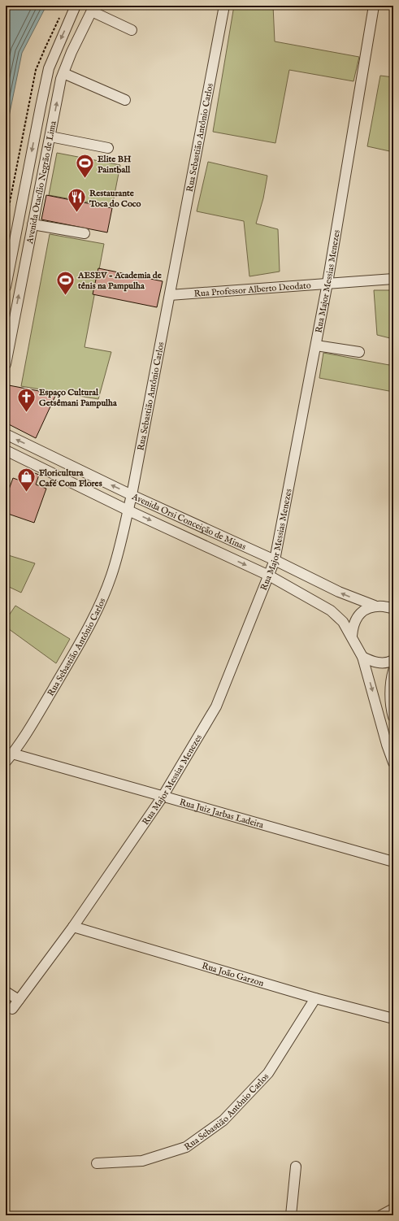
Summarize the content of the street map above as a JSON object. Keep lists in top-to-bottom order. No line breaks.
{"streets":{"street":["Rua Sebastião Antônio Carlos","Avenida Otacílio Negrão de Lima","Rua Major Messias Menezes","Rua Professor Alberto Deodato","Avenida Orsi Conceição de Minas","Rua Juiz Jarbas Ladeira","Rua João Garzon"]},"crossings":[["Rua Sebastião Antônio Carlos","Rua Professor Alberto Deodato"],["Rua Sebastião Antônio Carlos","Avenida Orsi Conceição de Minas"],["Rua Sebastião Antônio Carlos","Rua Juiz Jarbas Ladeira"],["Rua Sebastião Antônio Carlos","Rua João Garzon"],["Rua Major Messias Menezes","Rua Professor Alberto Deodato"],["Rua Major Messias Menezes","Avenida Orsi Conceição de Minas"],["Rua Major Messias Menezes","Rua Juiz Jarbas Ladeira"],["Rua Major Messias Menezes","Rua João Garzon"]],"places":{"sports":["Elite BH Paintball","AESEV - Academia de tênis na Pampulha"],"restaurant":["Restaurante Toca do Coco"],"church":["Espaço Cultural Getsêmani Pampulha"],"shop":["Floricultura Café Com Flores"]}}
